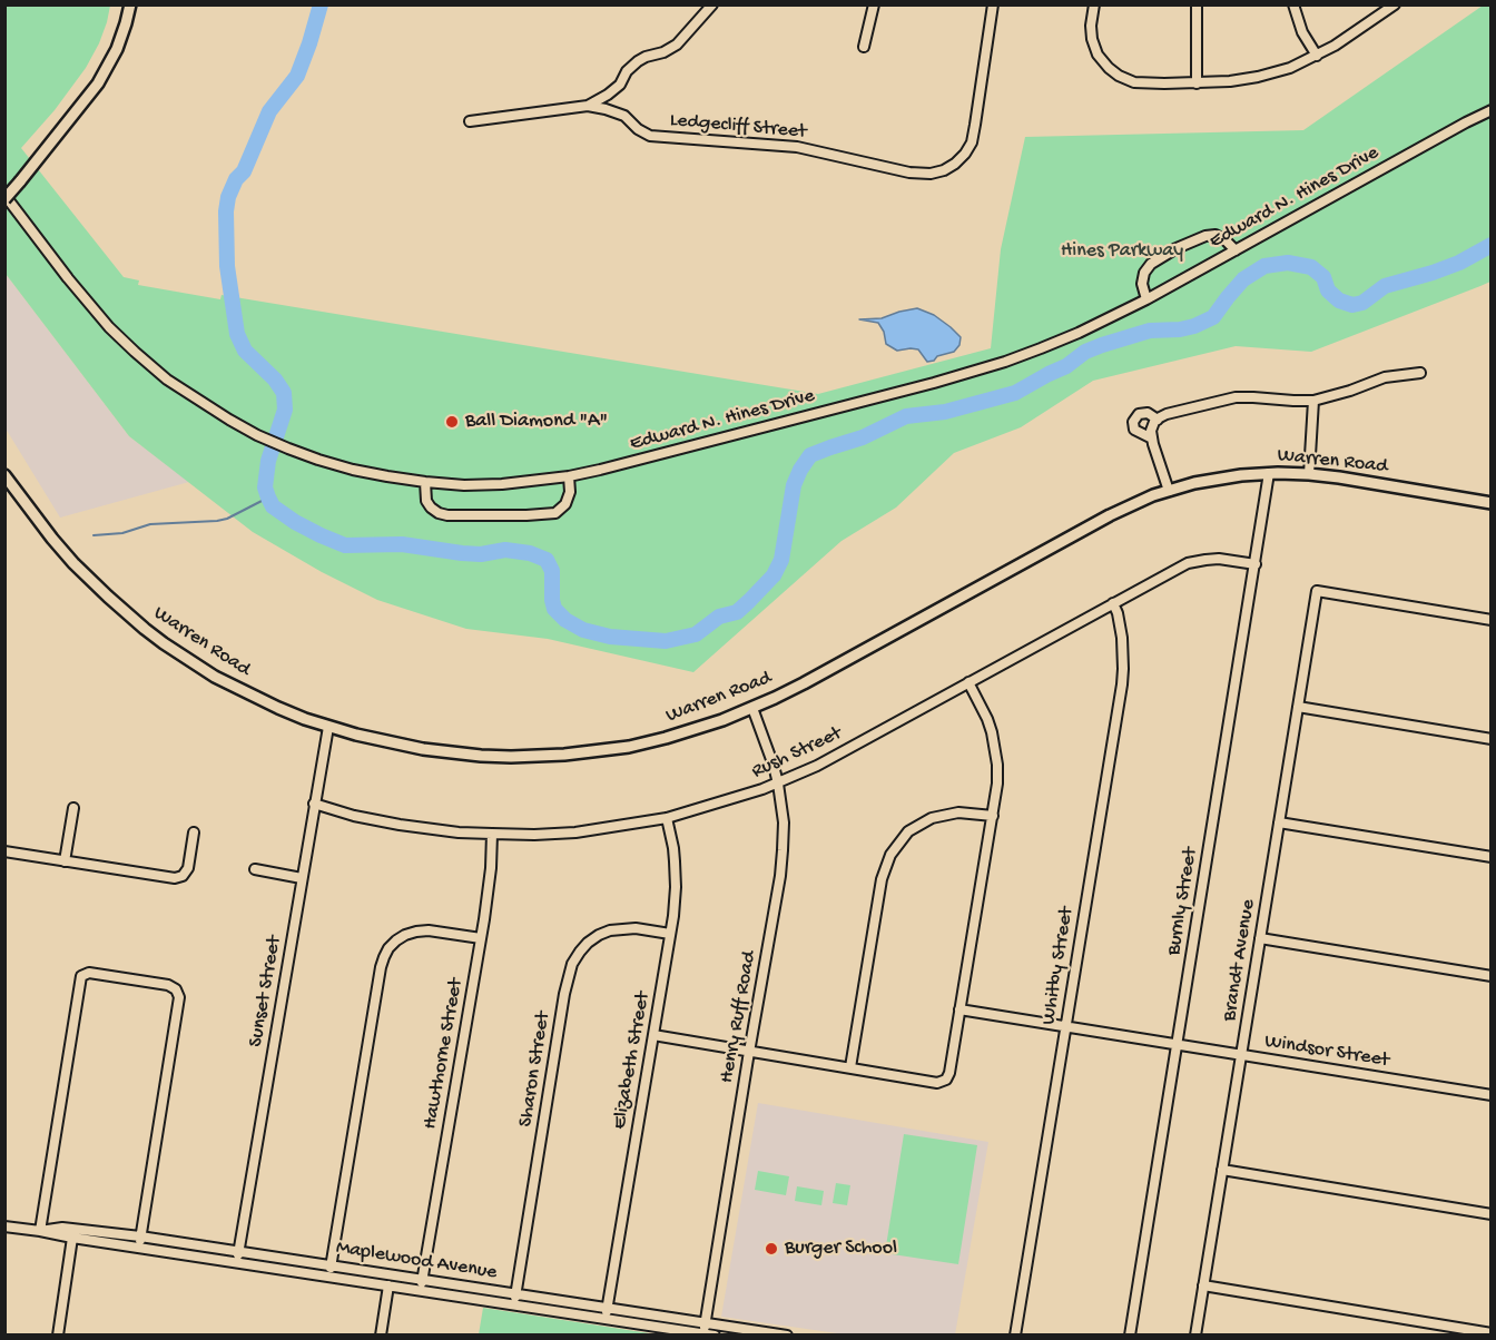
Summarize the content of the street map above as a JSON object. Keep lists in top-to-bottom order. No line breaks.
{"streets":{"main road":["Warren Road"],"street":["Ledgecliff Street","Edward N. Hines Drive","Rush Street","Burnly Street","Brandt Avenue","Whitby Street","Sunset Street","Henry Ruff Road","Windsor Street","Hawthorne Street","Elizabeth Street","Sharon Street","Maplewood Avenue"]},"crossings":[["Warren Road","Burnly Street"],["Warren Road","Sunset Street"],["Warren Road","Henry Ruff Road"],["Rush Street","Burnly Street"],["Rush Street","Whitby Street"],["Rush Street","Sunset Street"],["Rush Street","Henry Ruff Road"],["Rush Street","Hawthorne Street"],["Rush Street","Elizabeth Street"],["Burnly Street","Windsor Street"],["Brandt Avenue","Windsor Street"],["Whitby Street","Windsor Street"],["Sunset Street","Maplewood Avenue"],["Henry Ruff Road","Maplewood Avenue"],["Hawthorne Street","Maplewood Avenue"],["Elizabeth Street","Sharon Street"],["Elizabeth Street","Maplewood Avenue"],["Sharon Street","Maplewood Avenue"]],"parks":["Hines Parkway"],"places":["Ball Diamond \"A\"","Burger School"]}
